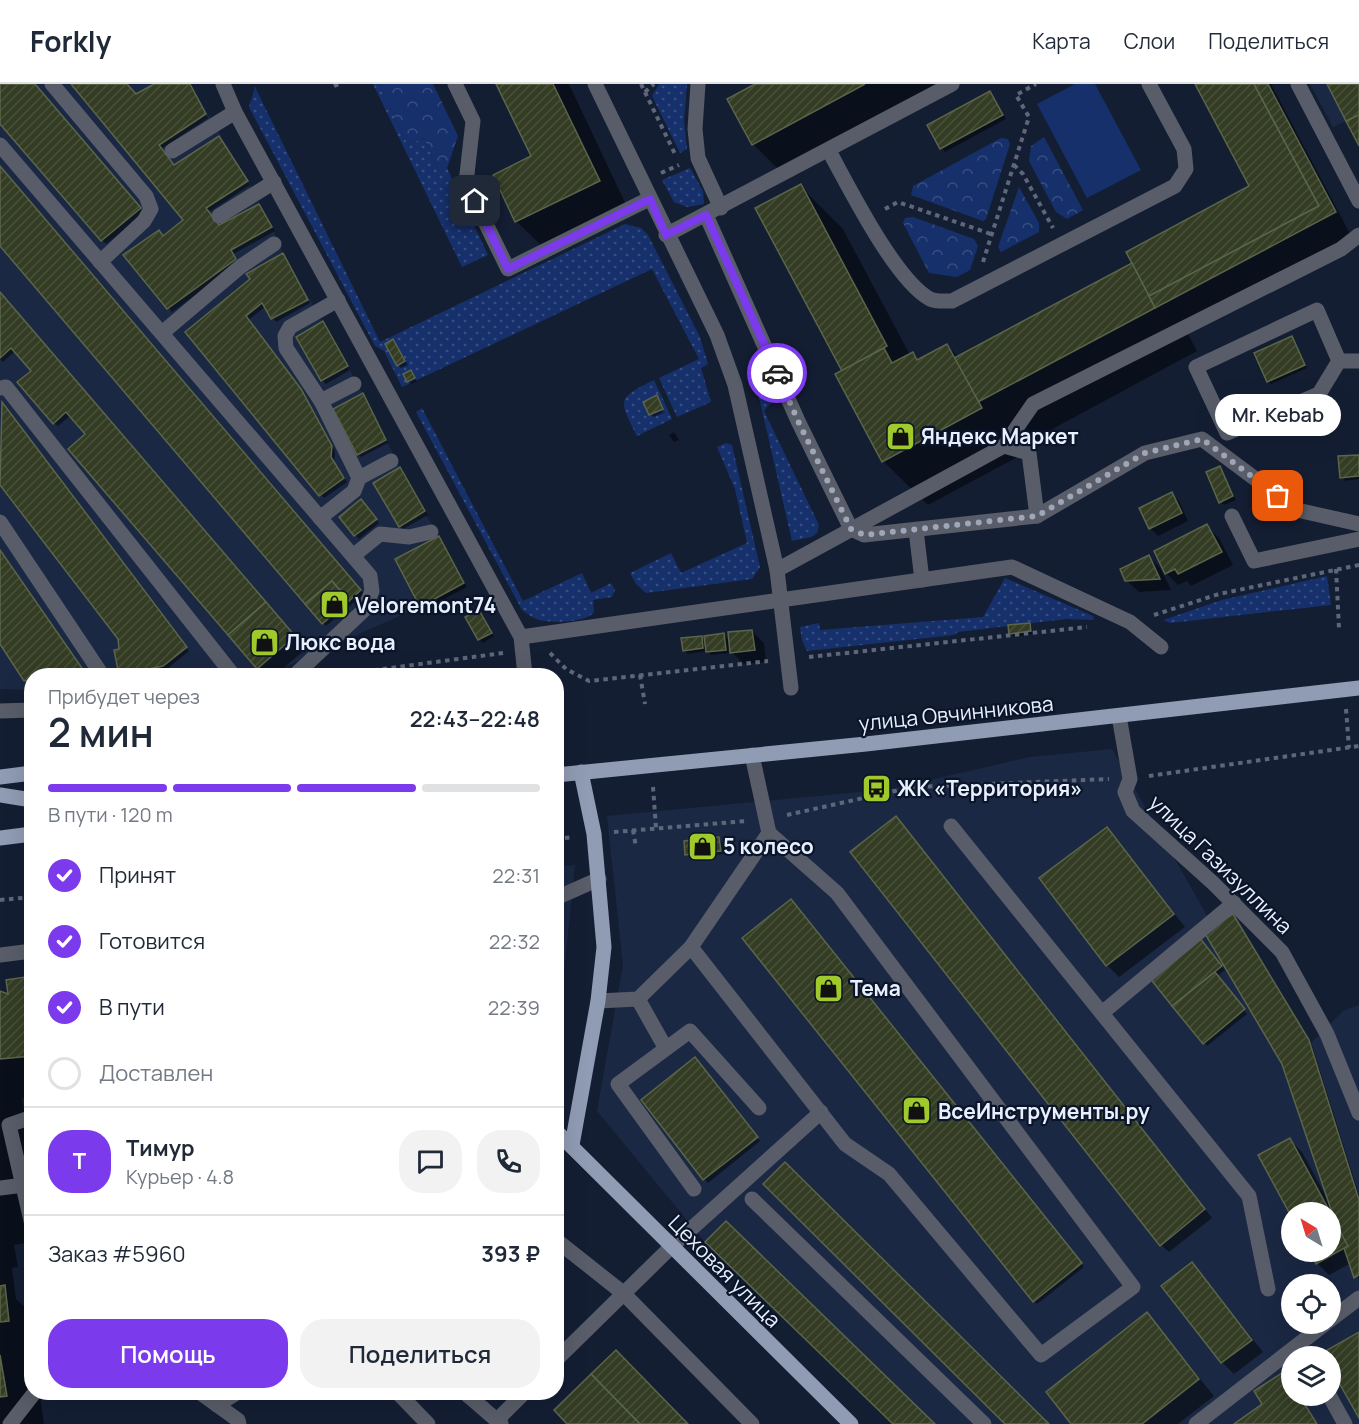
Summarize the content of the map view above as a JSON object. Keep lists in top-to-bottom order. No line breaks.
{"streets":{"main road":["улица Овчинникова","Цеховая улица"],"street":["улица Газизуллина"]},"crossings":[["улица Овчинникова","улица Газизуллина"]],"places":{"shop":["Яндекс Маркет","Veloremont74","Люкс вода","5 колесо","Тема","ВсеИнструменты.ру"],"other":["Mr. Kebab"],"bus stop":["ЖК «Территория»"]},"north":"top left","page":{"header":"Forkly","nav":["Карта","Слои","Поделиться"],"bubble":"Mr. Kebab","heading":["2 мин","Прибудет через","22:43–22:48"],"panel":["Тимур","Курьер · 4.8","Заказ #5960","393 ₽"],"bar":"В пути · 120 m","list":[["Принят","22:31"],["Готовится","22:32"],["В пути","22:39"],"Доставлен"],"round":"Т","buttons":["Помощь","Поделиться"]}}
